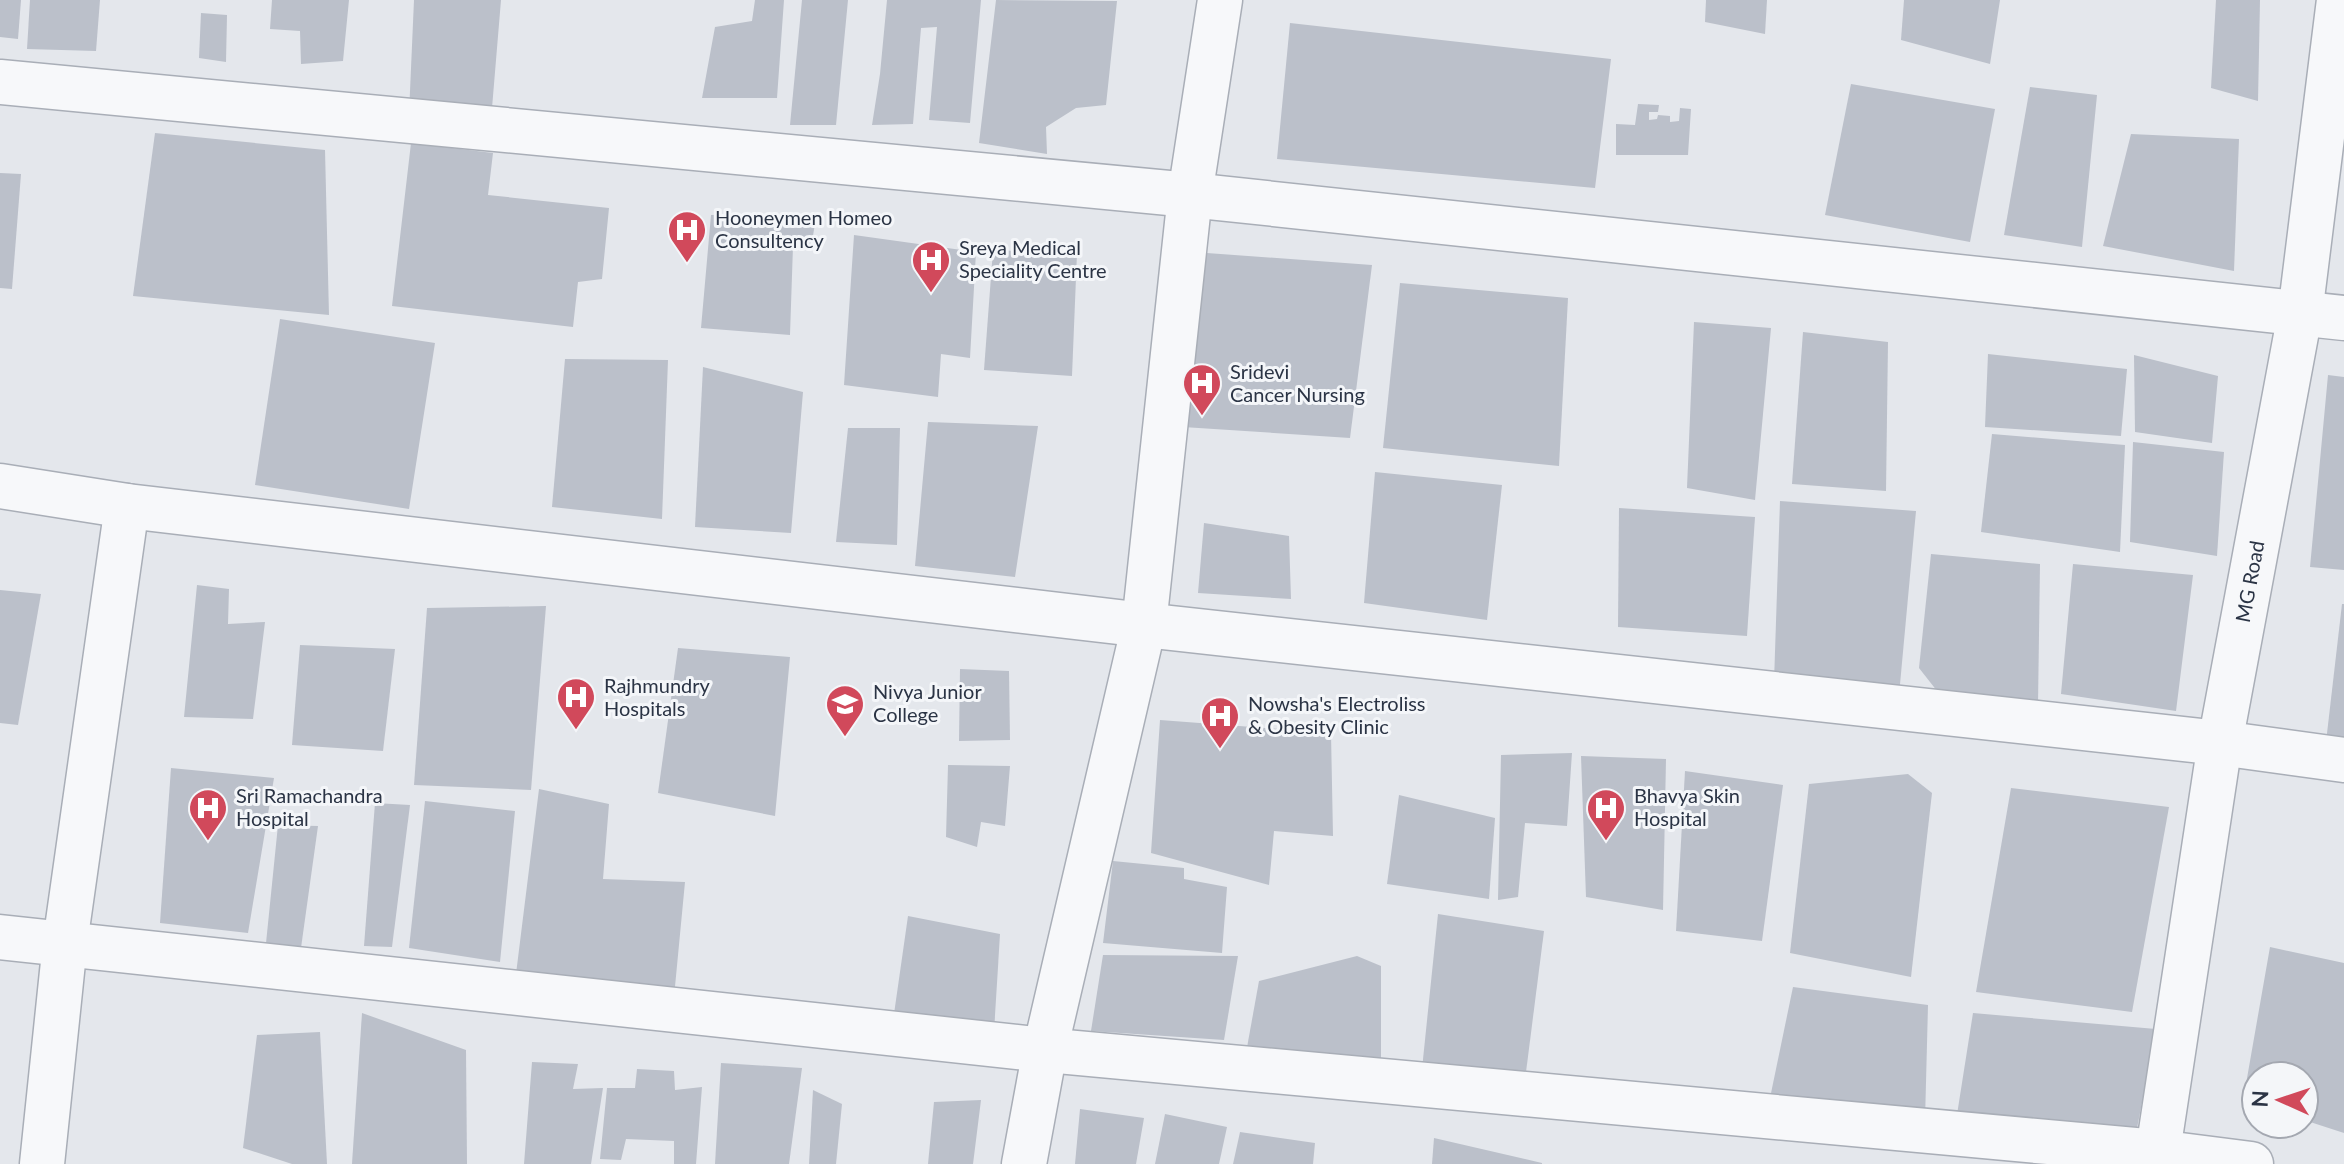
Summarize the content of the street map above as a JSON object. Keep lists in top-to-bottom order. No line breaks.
{"streets":{"street":["MG Road"]},"places":{"hospital":["Hooneymen Homeo Consultency","Sreya Medical Speciality Centre","Sridevi Cancer Nursing","Rajhmundry Hospitals","Nowsha's Electroliss & Obesity Clinic","Sri Ramachandra Hospital","Bhavya Skin Hospital"],"school or university":["Nivya Junior College"]},"north":"left"}
